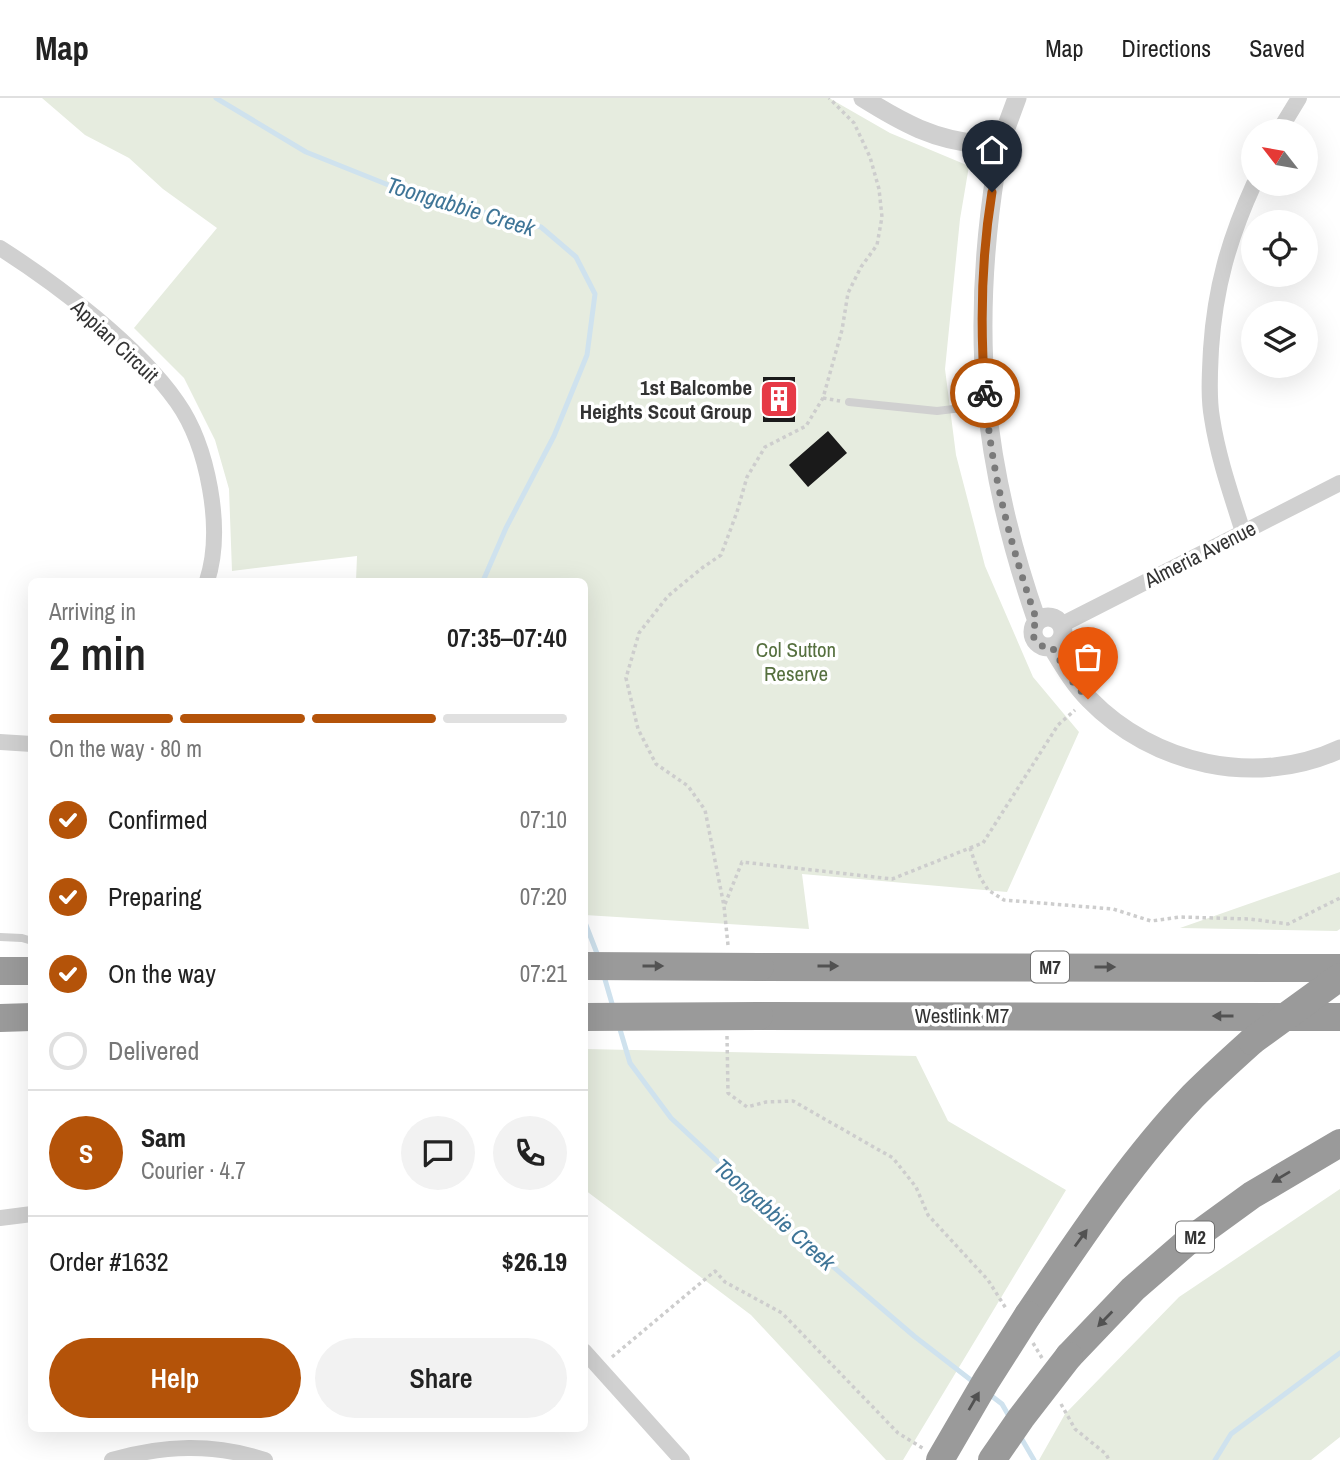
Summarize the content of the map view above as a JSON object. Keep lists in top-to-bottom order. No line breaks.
{"streets":{"highway":["M7","Westlink M7","M2"],"street":["Appian Circuit","Almeria Avenue"]},"water":["Toongabbie Creek"],"parks":["Col Sutton Reserve"],"places":{"building":["1st Balcombe Heights Scout Group"]},"north":"top left","page":{"header":"Map","nav":["Map","Directions","Saved"],"heading":["2 min","Arriving in","07:35–07:40"],"panel":["Sam","Courier · 4.7","Order #1632","$26.19"],"bar":"On the way · 80 m","list":[["Confirmed","07:10"],["Preparing","07:20"],["On the way","07:21"],"Delivered"],"round":"S","buttons":["Help","Share"]}}
